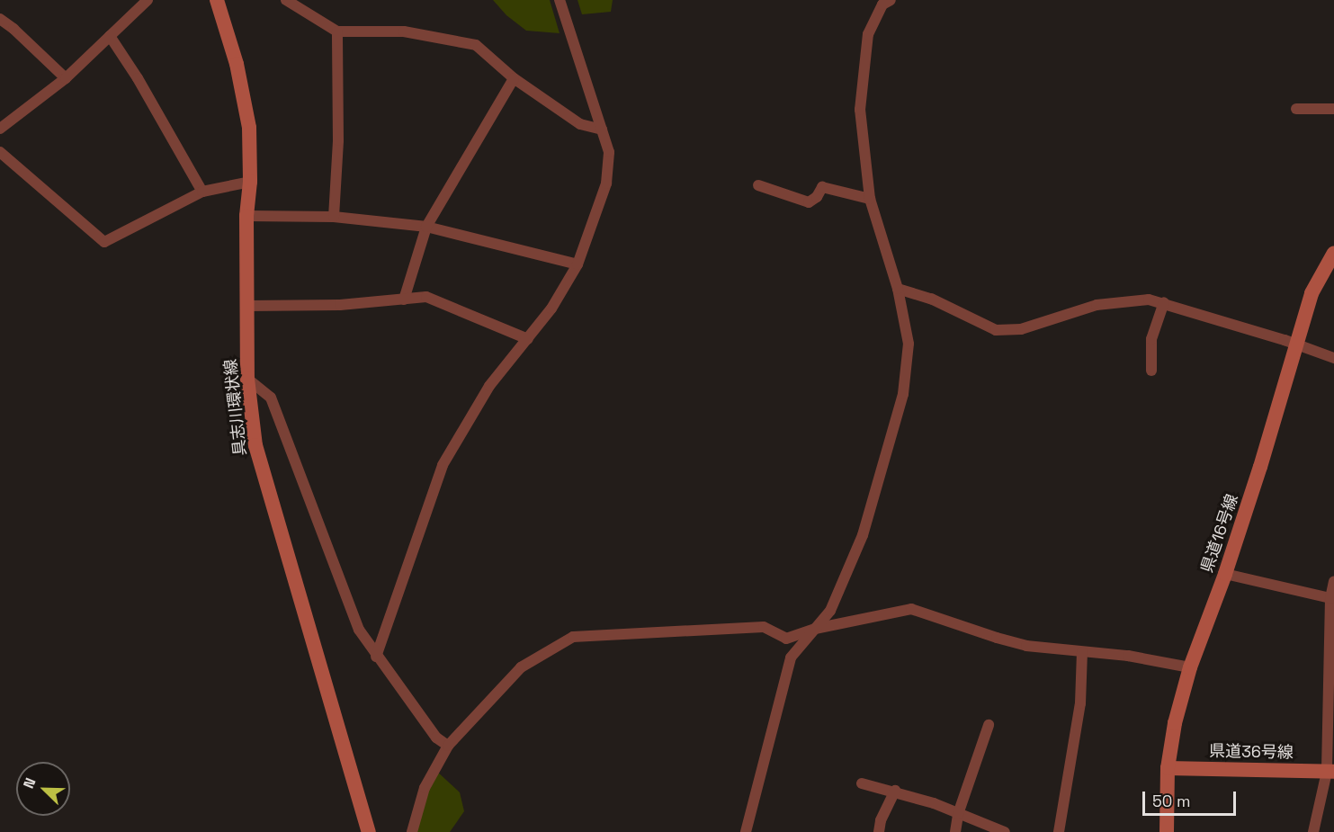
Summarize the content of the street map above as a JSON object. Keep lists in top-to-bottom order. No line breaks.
{"streets":{"main road":["具志川環状線","県道16号線","県道36号線"]},"crossings":[["県道16号線","県道36号線"]],"scale_bar":"50 m","north":"top left"}
